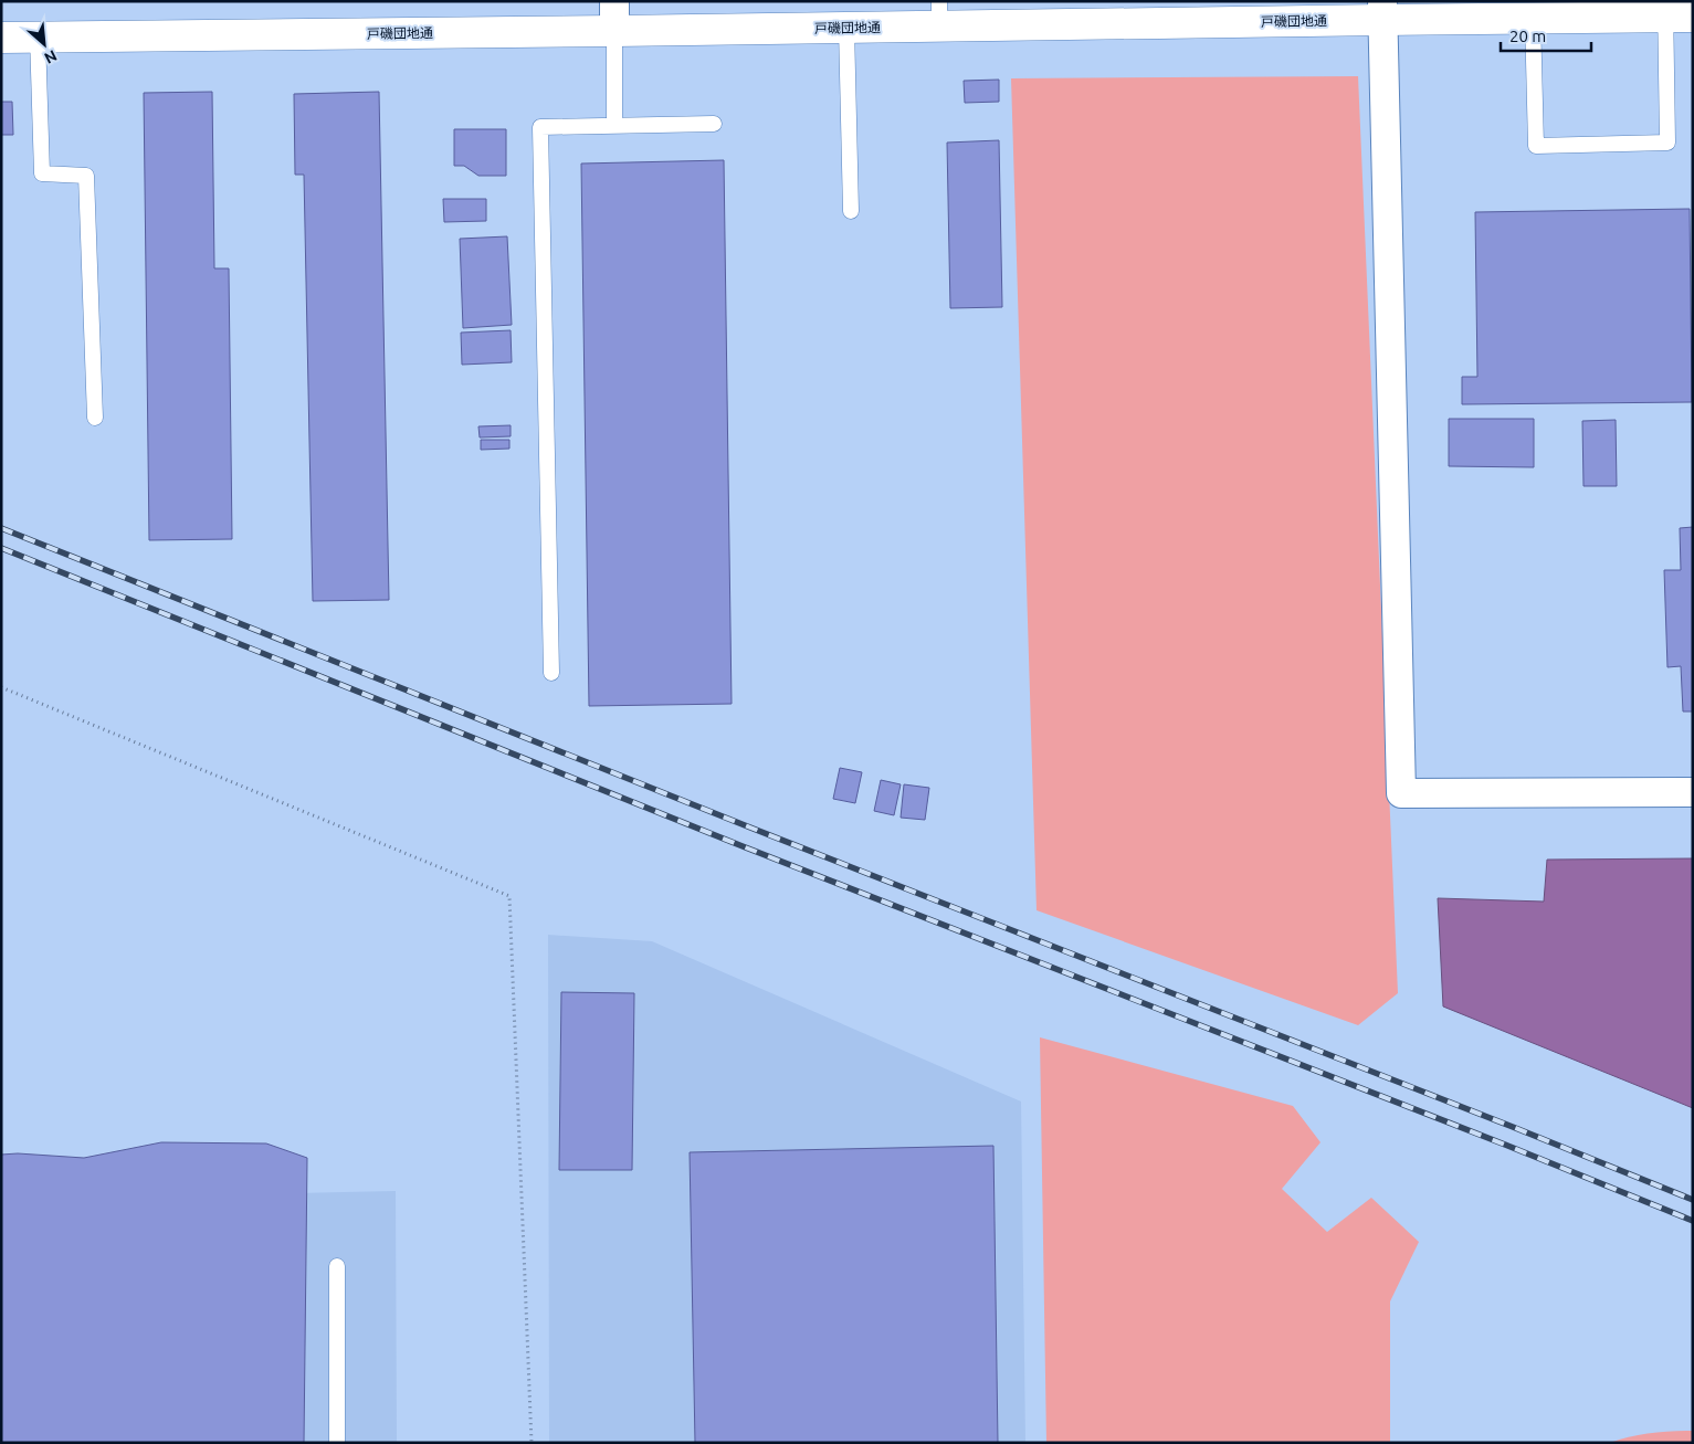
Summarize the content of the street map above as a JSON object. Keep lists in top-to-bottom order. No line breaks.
{"streets":{"street":["戸磯団地通"]},"scale_bar":"20 m","north":"bottom right"}
